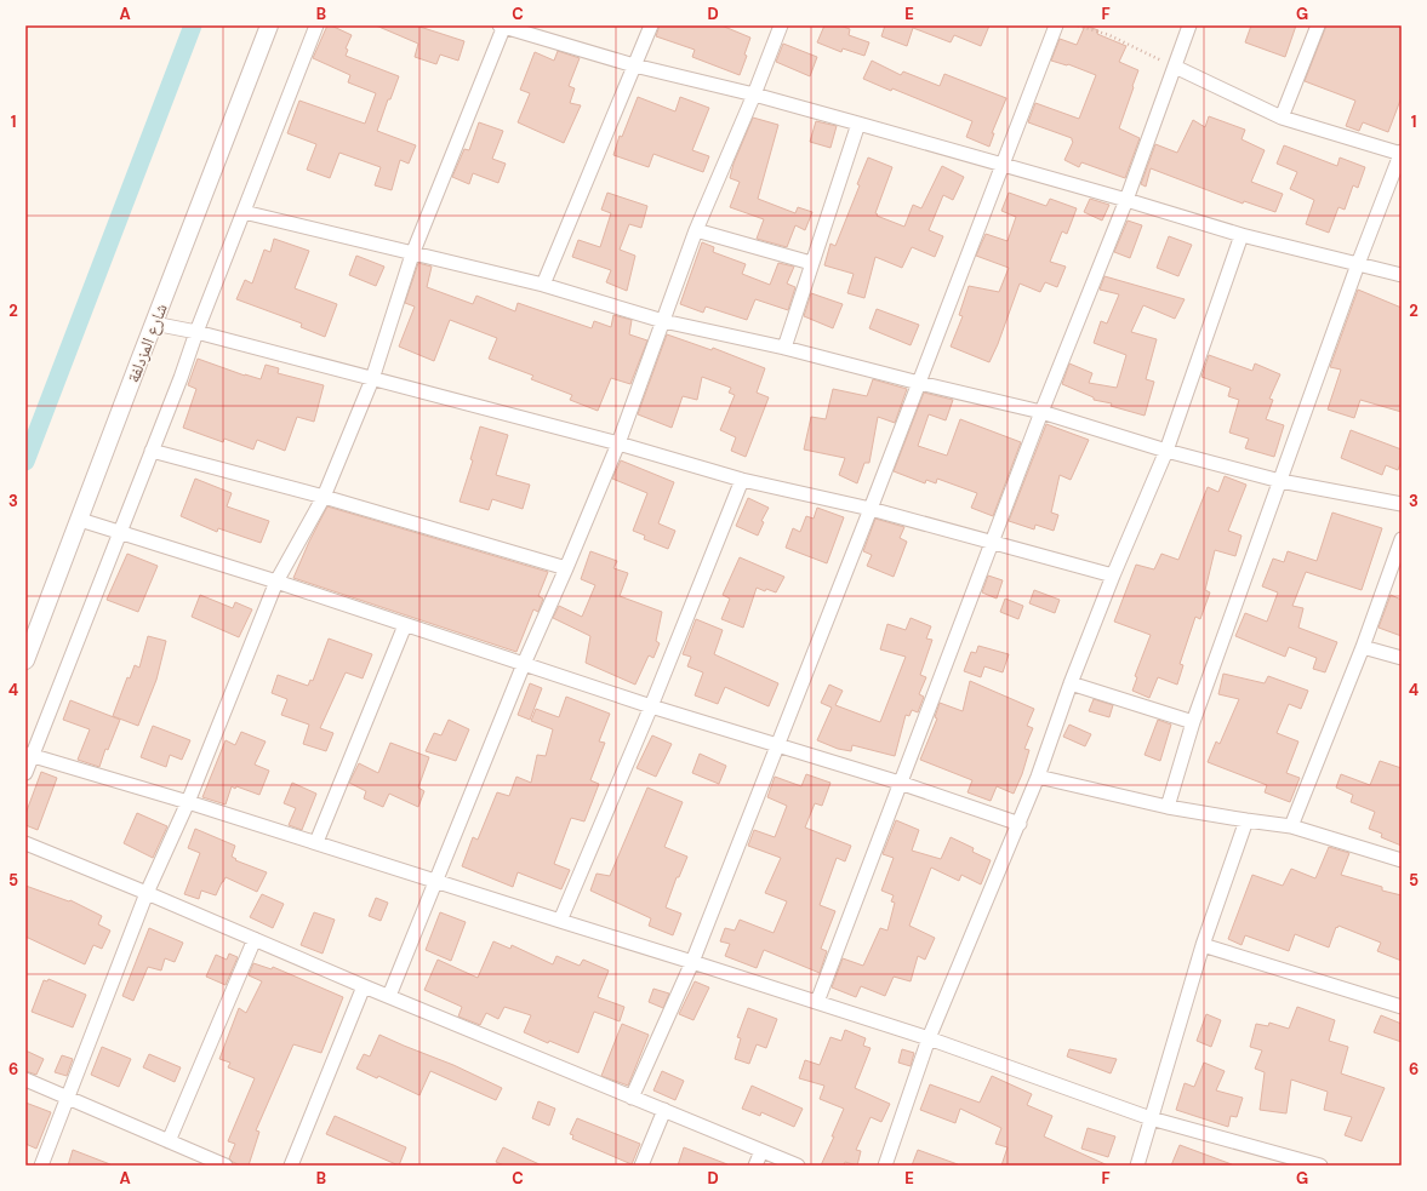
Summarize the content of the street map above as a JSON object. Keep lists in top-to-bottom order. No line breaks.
{"streets":{"street":["شارع المزدلفة"]},"grid":{"columns":["A","B","C","D","E","F","G"],"rows":["1","2","3","4","5","6"]}}
